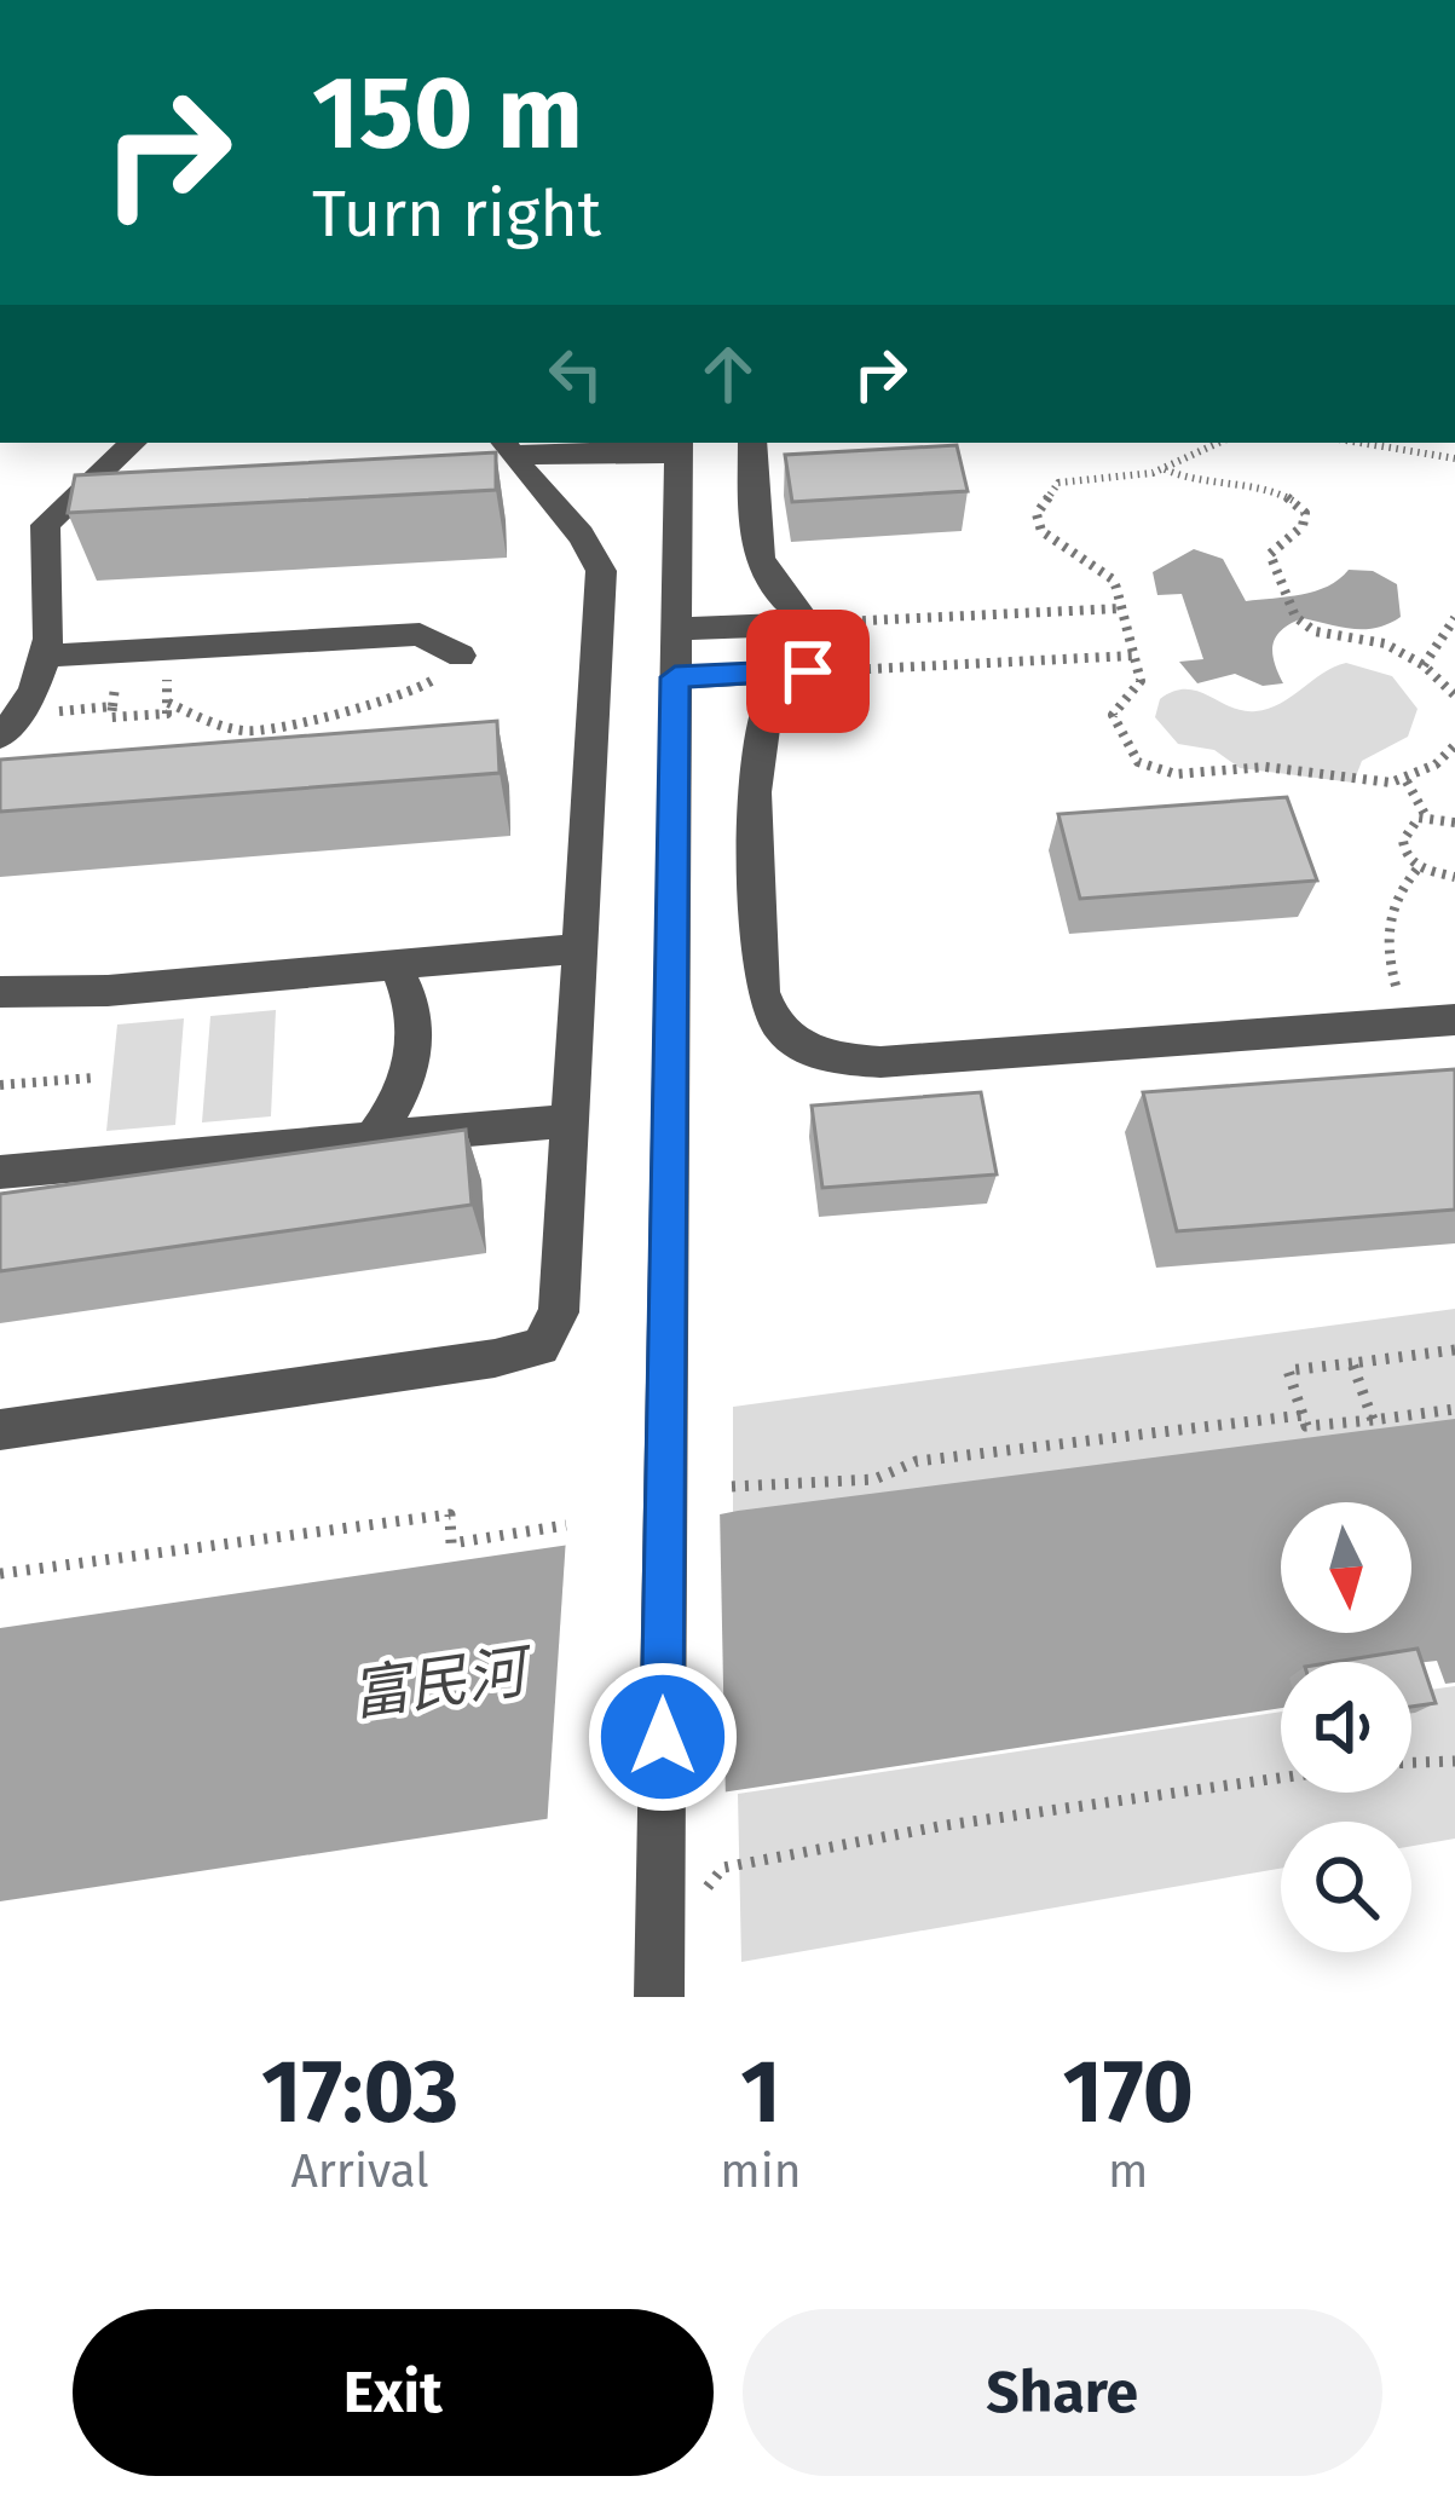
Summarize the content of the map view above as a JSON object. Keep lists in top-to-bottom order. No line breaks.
{"water":["富民河"],"north":"bottom","page":{"turn":["150 m","Turn right"],"eta":["17:03","Arrival","1","min","170","m"],"buttons":["Exit","Share"]}}
